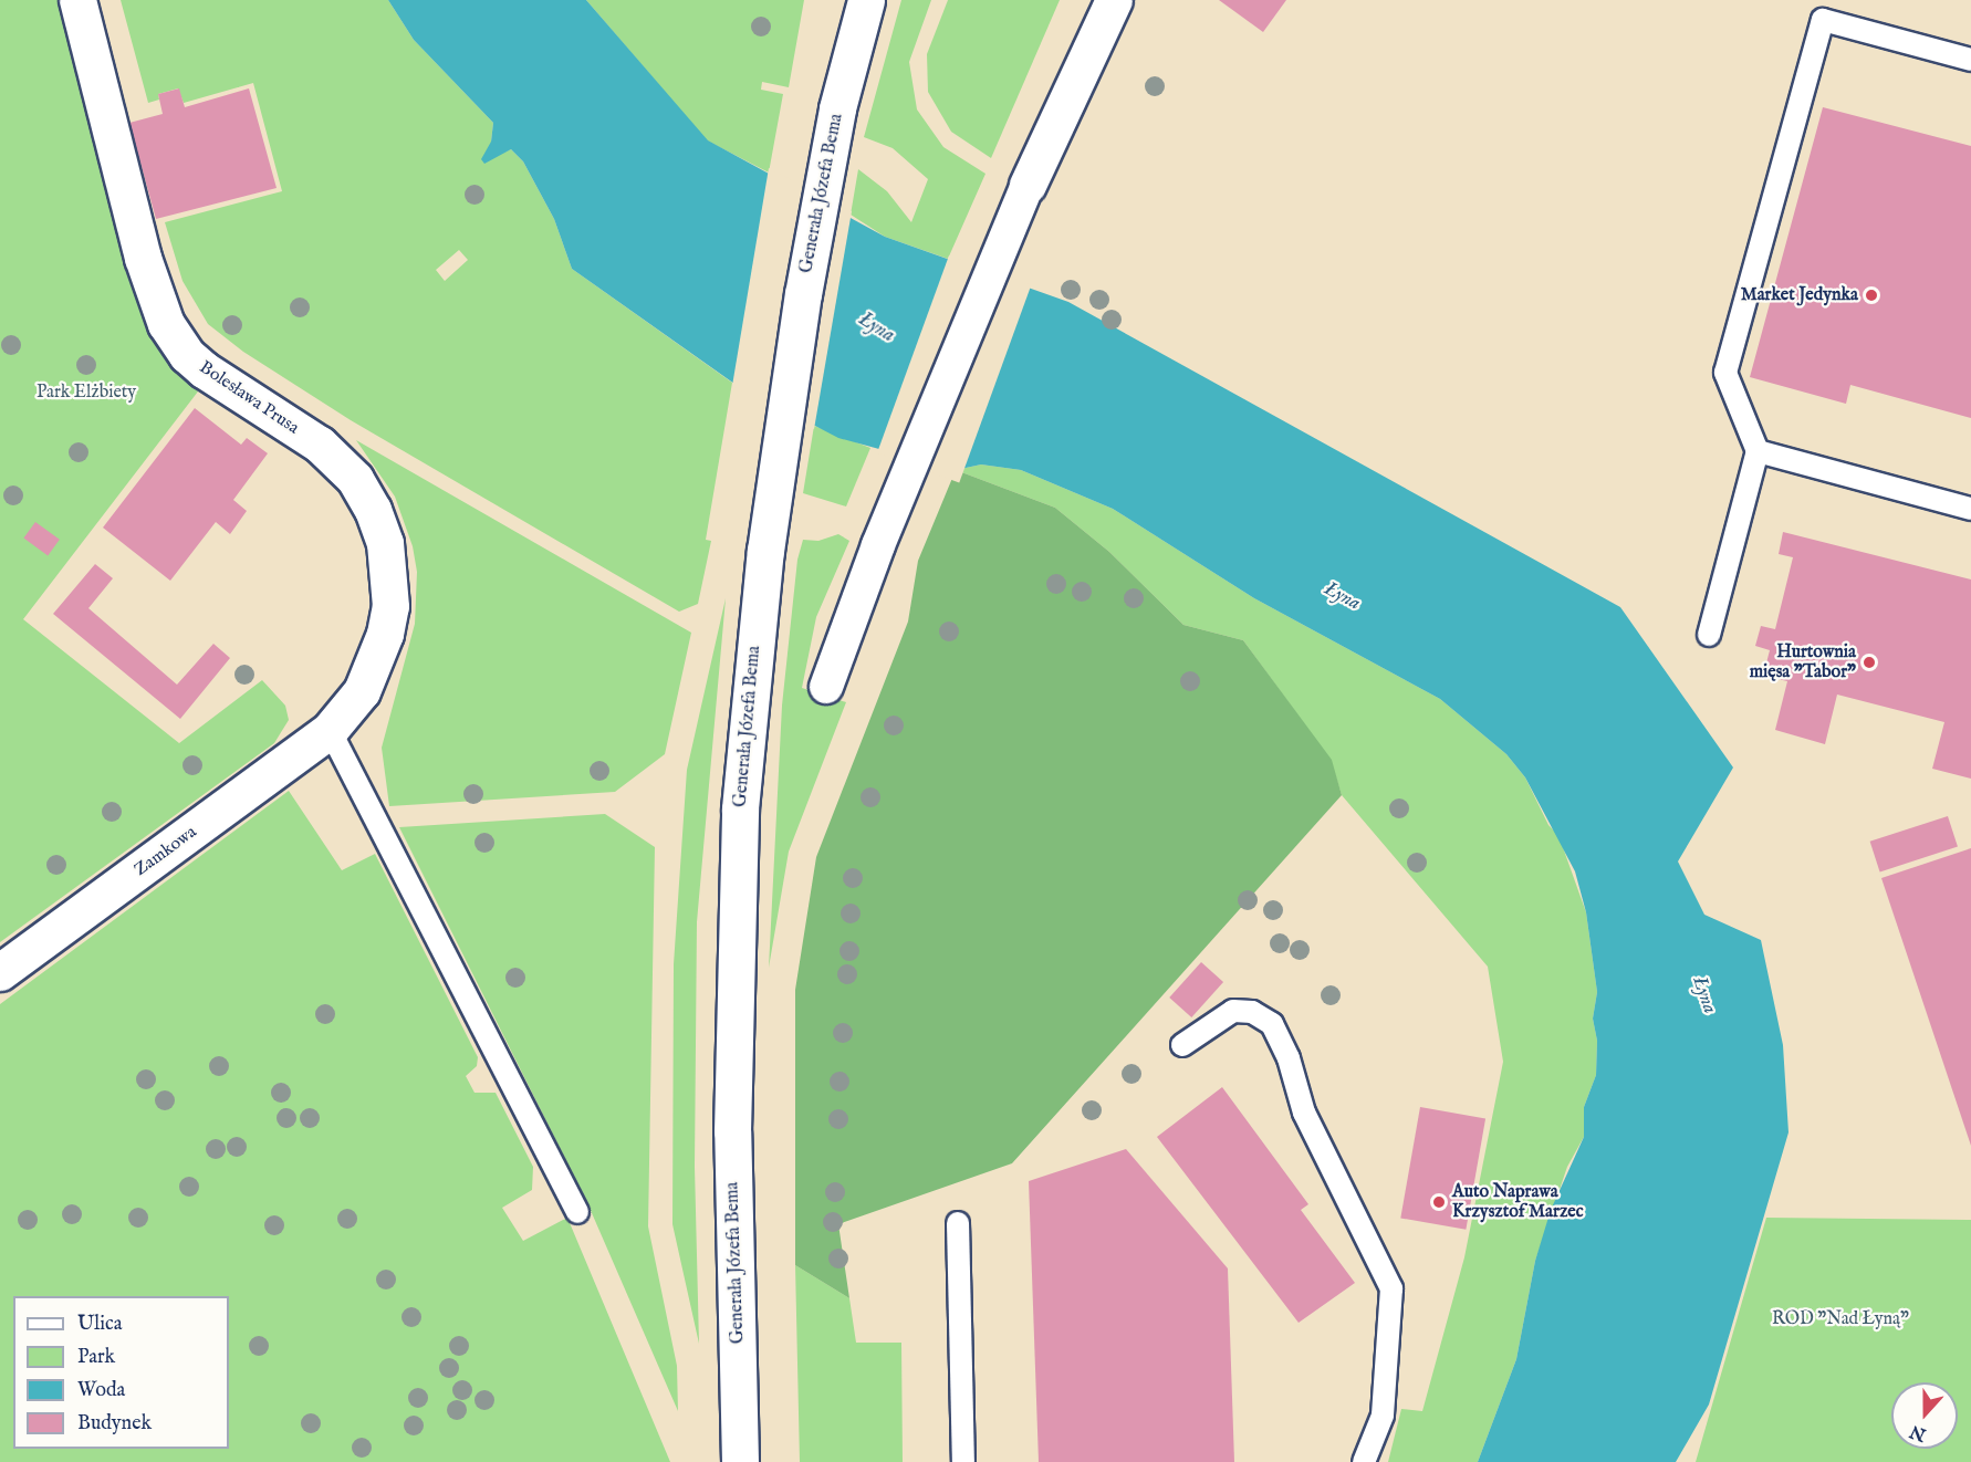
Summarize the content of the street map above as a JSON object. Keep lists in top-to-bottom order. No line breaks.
{"streets":{"street":["Generała Józefa Bema","Bolesława Prusa","Zamkowa"]},"crossings":[["Bolesława Prusa","Zamkowa"]],"water":["Łyna"],"parks":["Park Elżbiety","ROD \"Nad Łyną\""],"places":["Market Jedynka","Hurtownia mięsa \"Tabor\"","Auto Naprawa Krzysztof Marzec"],"legend":["Ulica","Park","Woda","Budynek"],"north":"bottom"}
